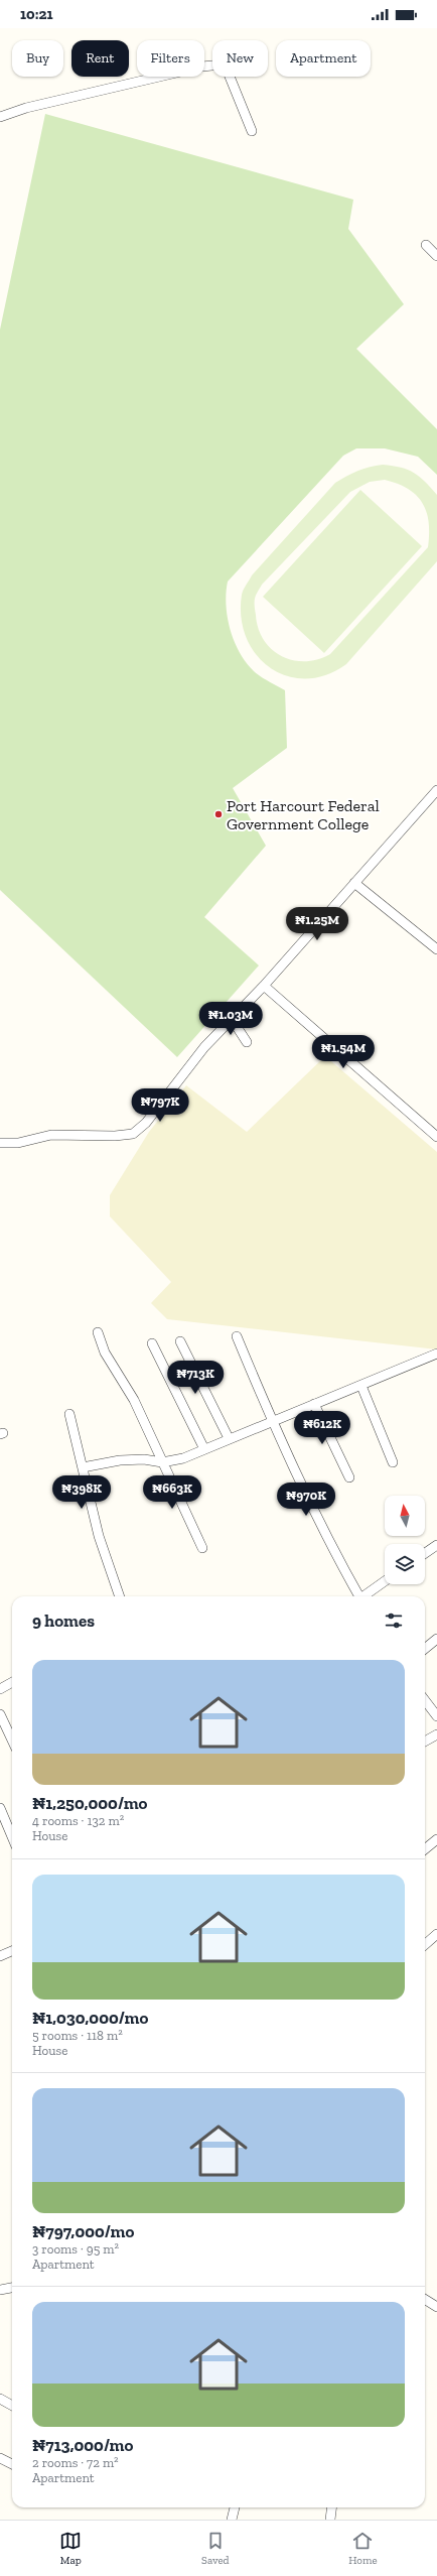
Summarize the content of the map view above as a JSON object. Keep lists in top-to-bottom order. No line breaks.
{"places":["Port Harcourt Federal Government College"],"north":"top","page":{"status":"10:21","chip":["Buy","Rent","Filters","New","Apartment"],"price":["₦1.25M","₦1.03M","₦1.54M","₦797K","₦713K","₦612K","₦398K","₦663K","₦970K"],"heading":"9 homes","list":[{"name":"₦1,250,000/mo","note":"4 rooms · 132 m² · House"},{"name":"₦1,030,000/mo","note":"5 rooms · 118 m² · House"},{"name":"₦797,000/mo","note":"3 rooms · 95 m² · Apartment"},{"name":"₦713,000/mo","note":"2 rooms · 72 m² · Apartment"}],"tabs":["Map","Saved","Home"]}}
